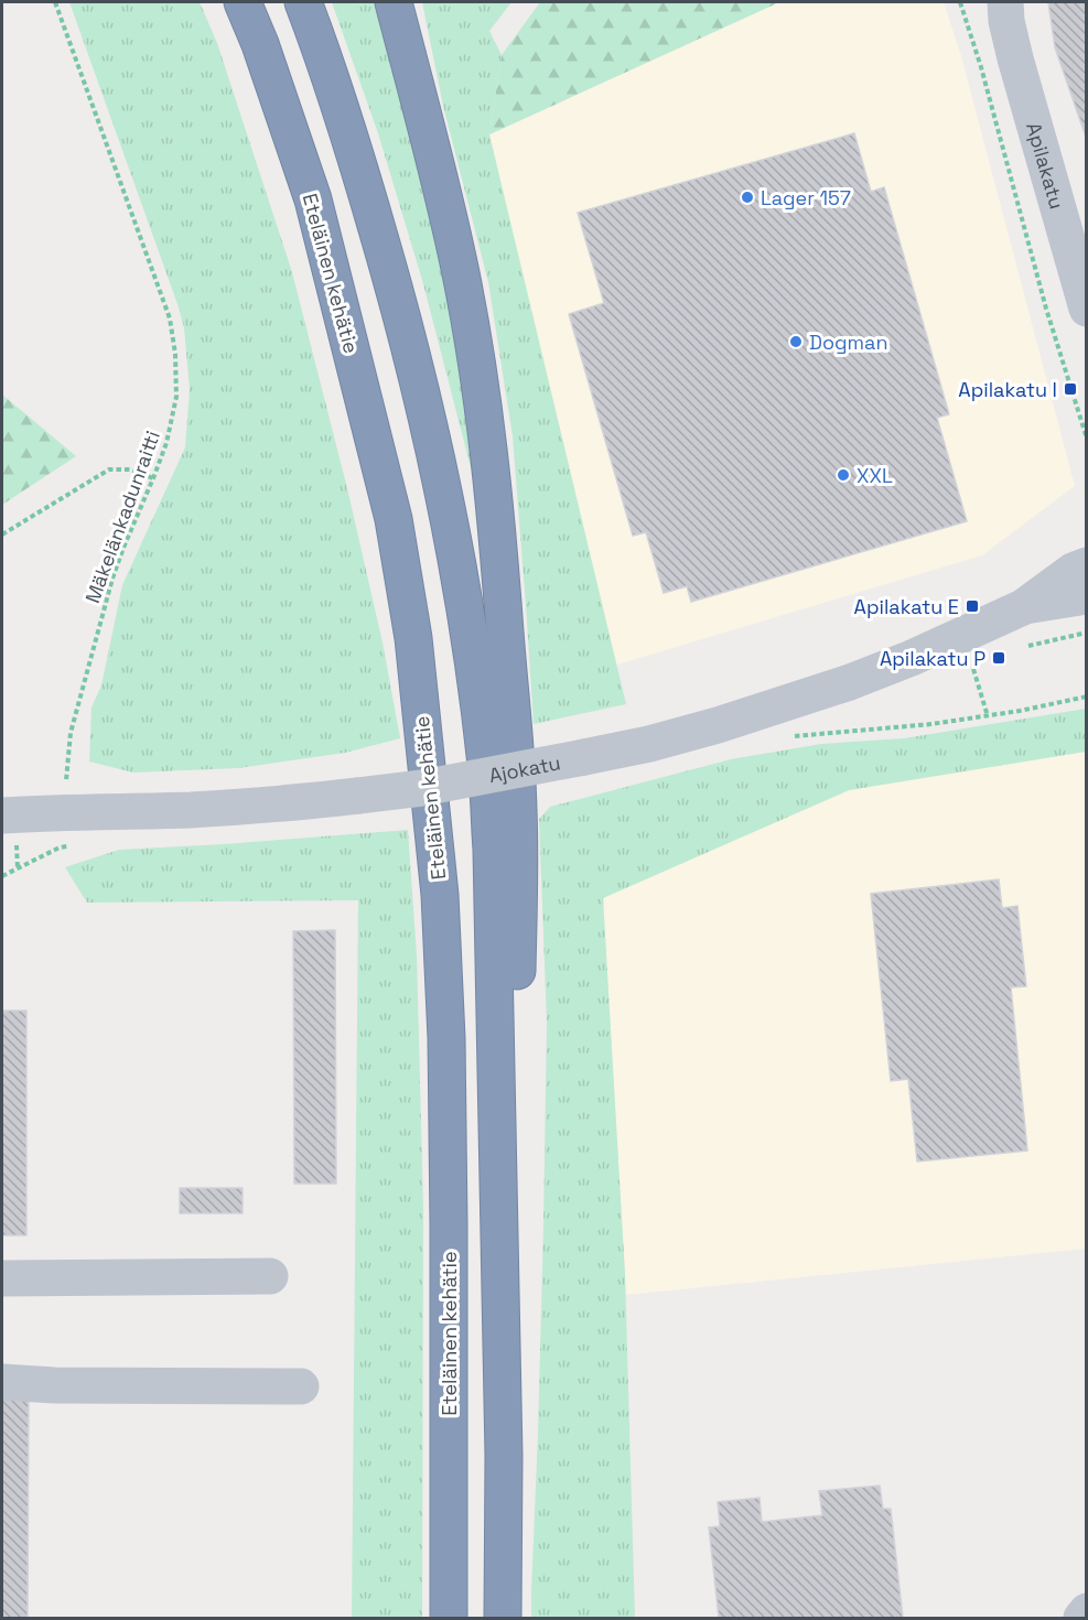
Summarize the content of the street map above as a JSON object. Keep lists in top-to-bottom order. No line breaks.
{"streets":{"highway":["Eteläinen kehätie"],"street":["Apilakatu","Ajokatu"],"path":["Mäkelänkadunraitti"]},"places":{"other":["Lager 157","Dogman","XXL"],"transit":["Apilakatu I","Apilakatu E","Apilakatu P"]}}
